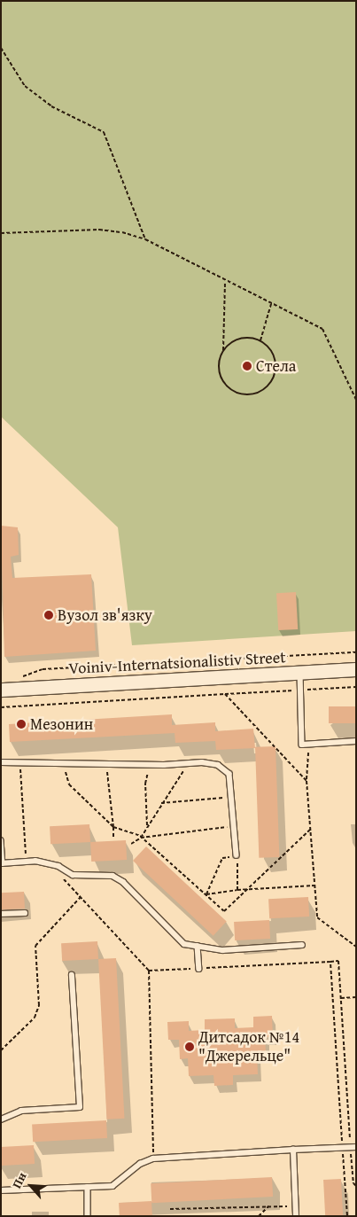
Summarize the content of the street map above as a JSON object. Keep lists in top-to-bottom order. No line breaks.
{"streets":{"street":["Voiniv-Internatsionalistiv Street"]},"places":["Стела","Вузол зв'язку","Мезонин","Дитсадок №14 \"Джерельце\""],"north":"top left"}
